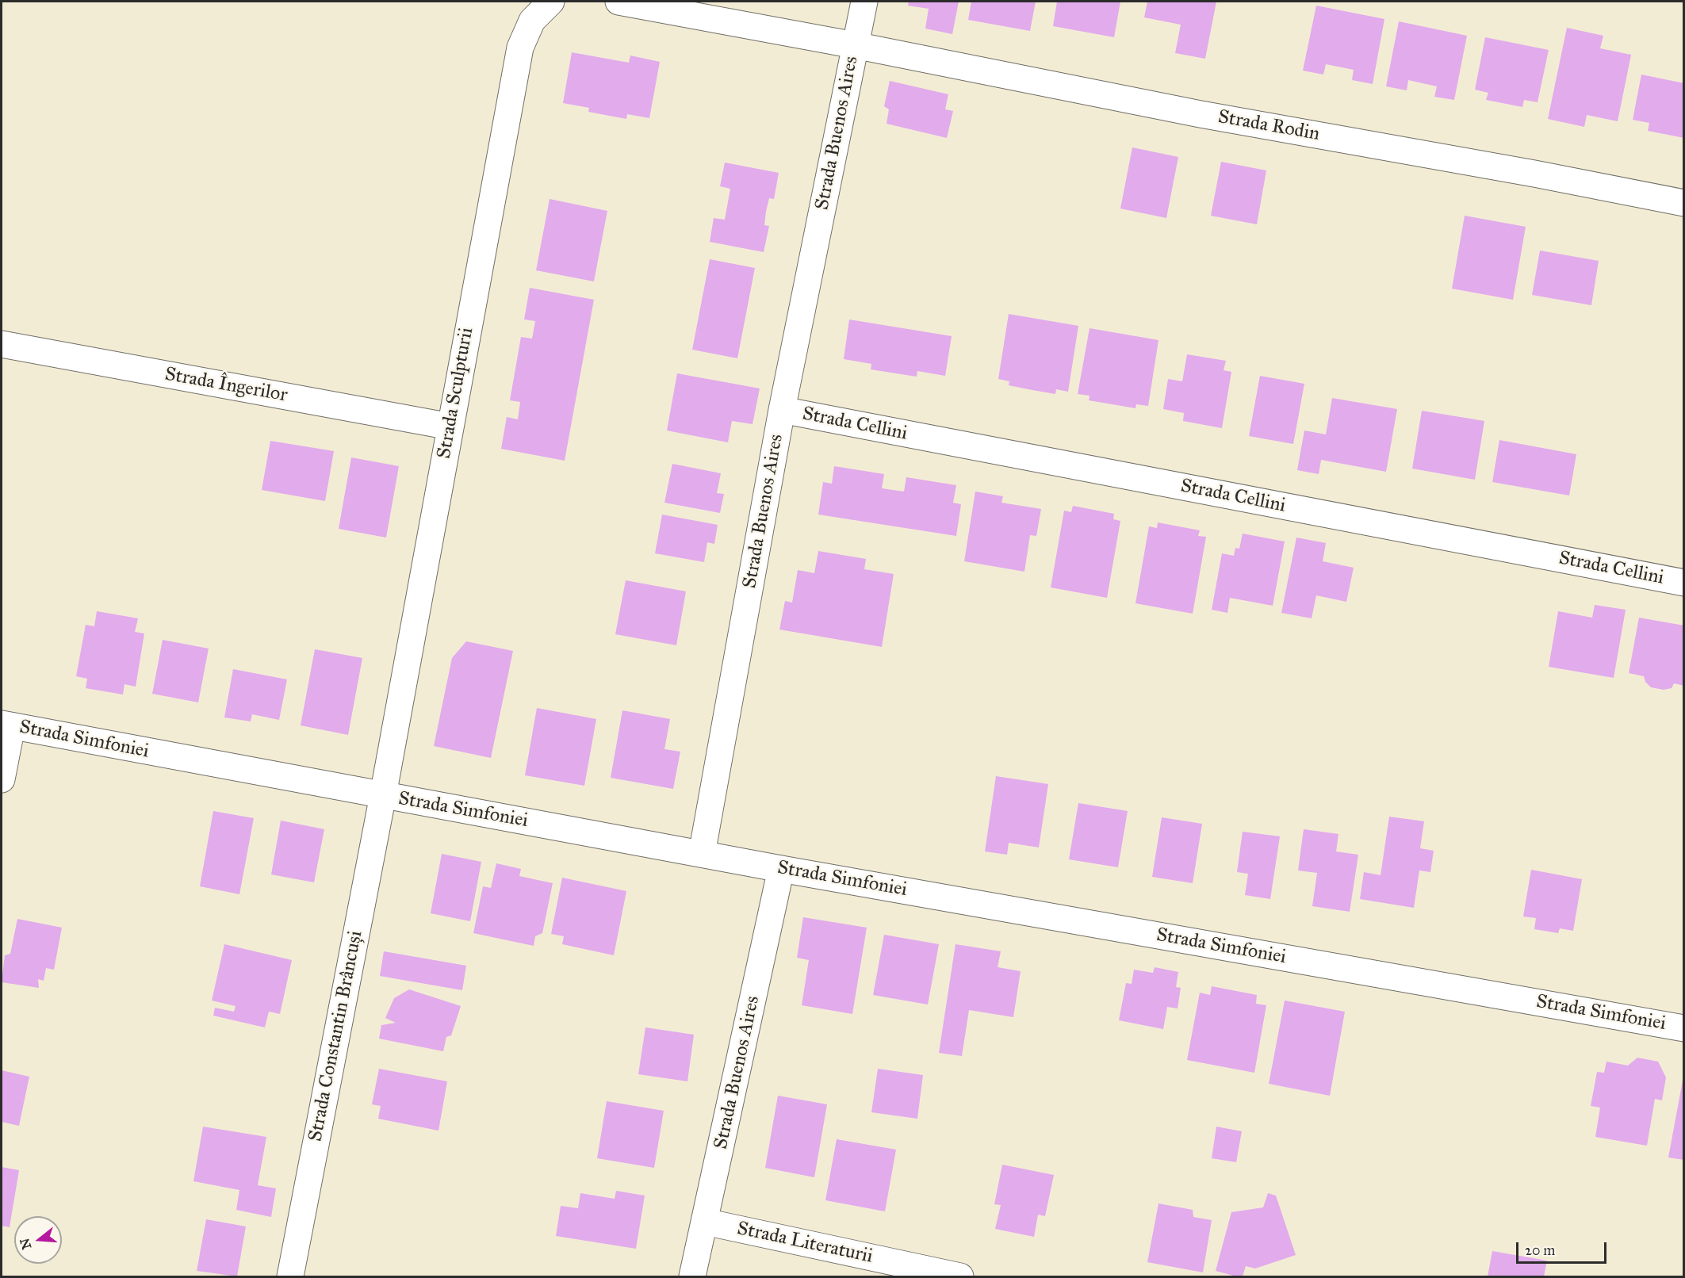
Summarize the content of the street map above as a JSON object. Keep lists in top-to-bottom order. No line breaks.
{"streets":{"street":["Strada Rodin","Strada Buenos Aires","Strada Îngerilor","Strada Sculpturii","Strada Cellini","Strada Simfoniei","Strada Constantin Brâncuși","Strada Literaturii"]},"crossings":[["Strada Rodin","Strada Buenos Aires"],["Strada Buenos Aires","Strada Cellini"],["Strada Buenos Aires","Strada Simfoniei"],["Strada Buenos Aires","Strada Literaturii"],["Strada Îngerilor","Strada Sculpturii"],["Strada Sculpturii","Strada Simfoniei"],["Strada Sculpturii","Strada Constantin Brâncuși"],["Strada Simfoniei","Strada Constantin Brâncuși"]],"scale_bar":"20 m","north":"left"}
